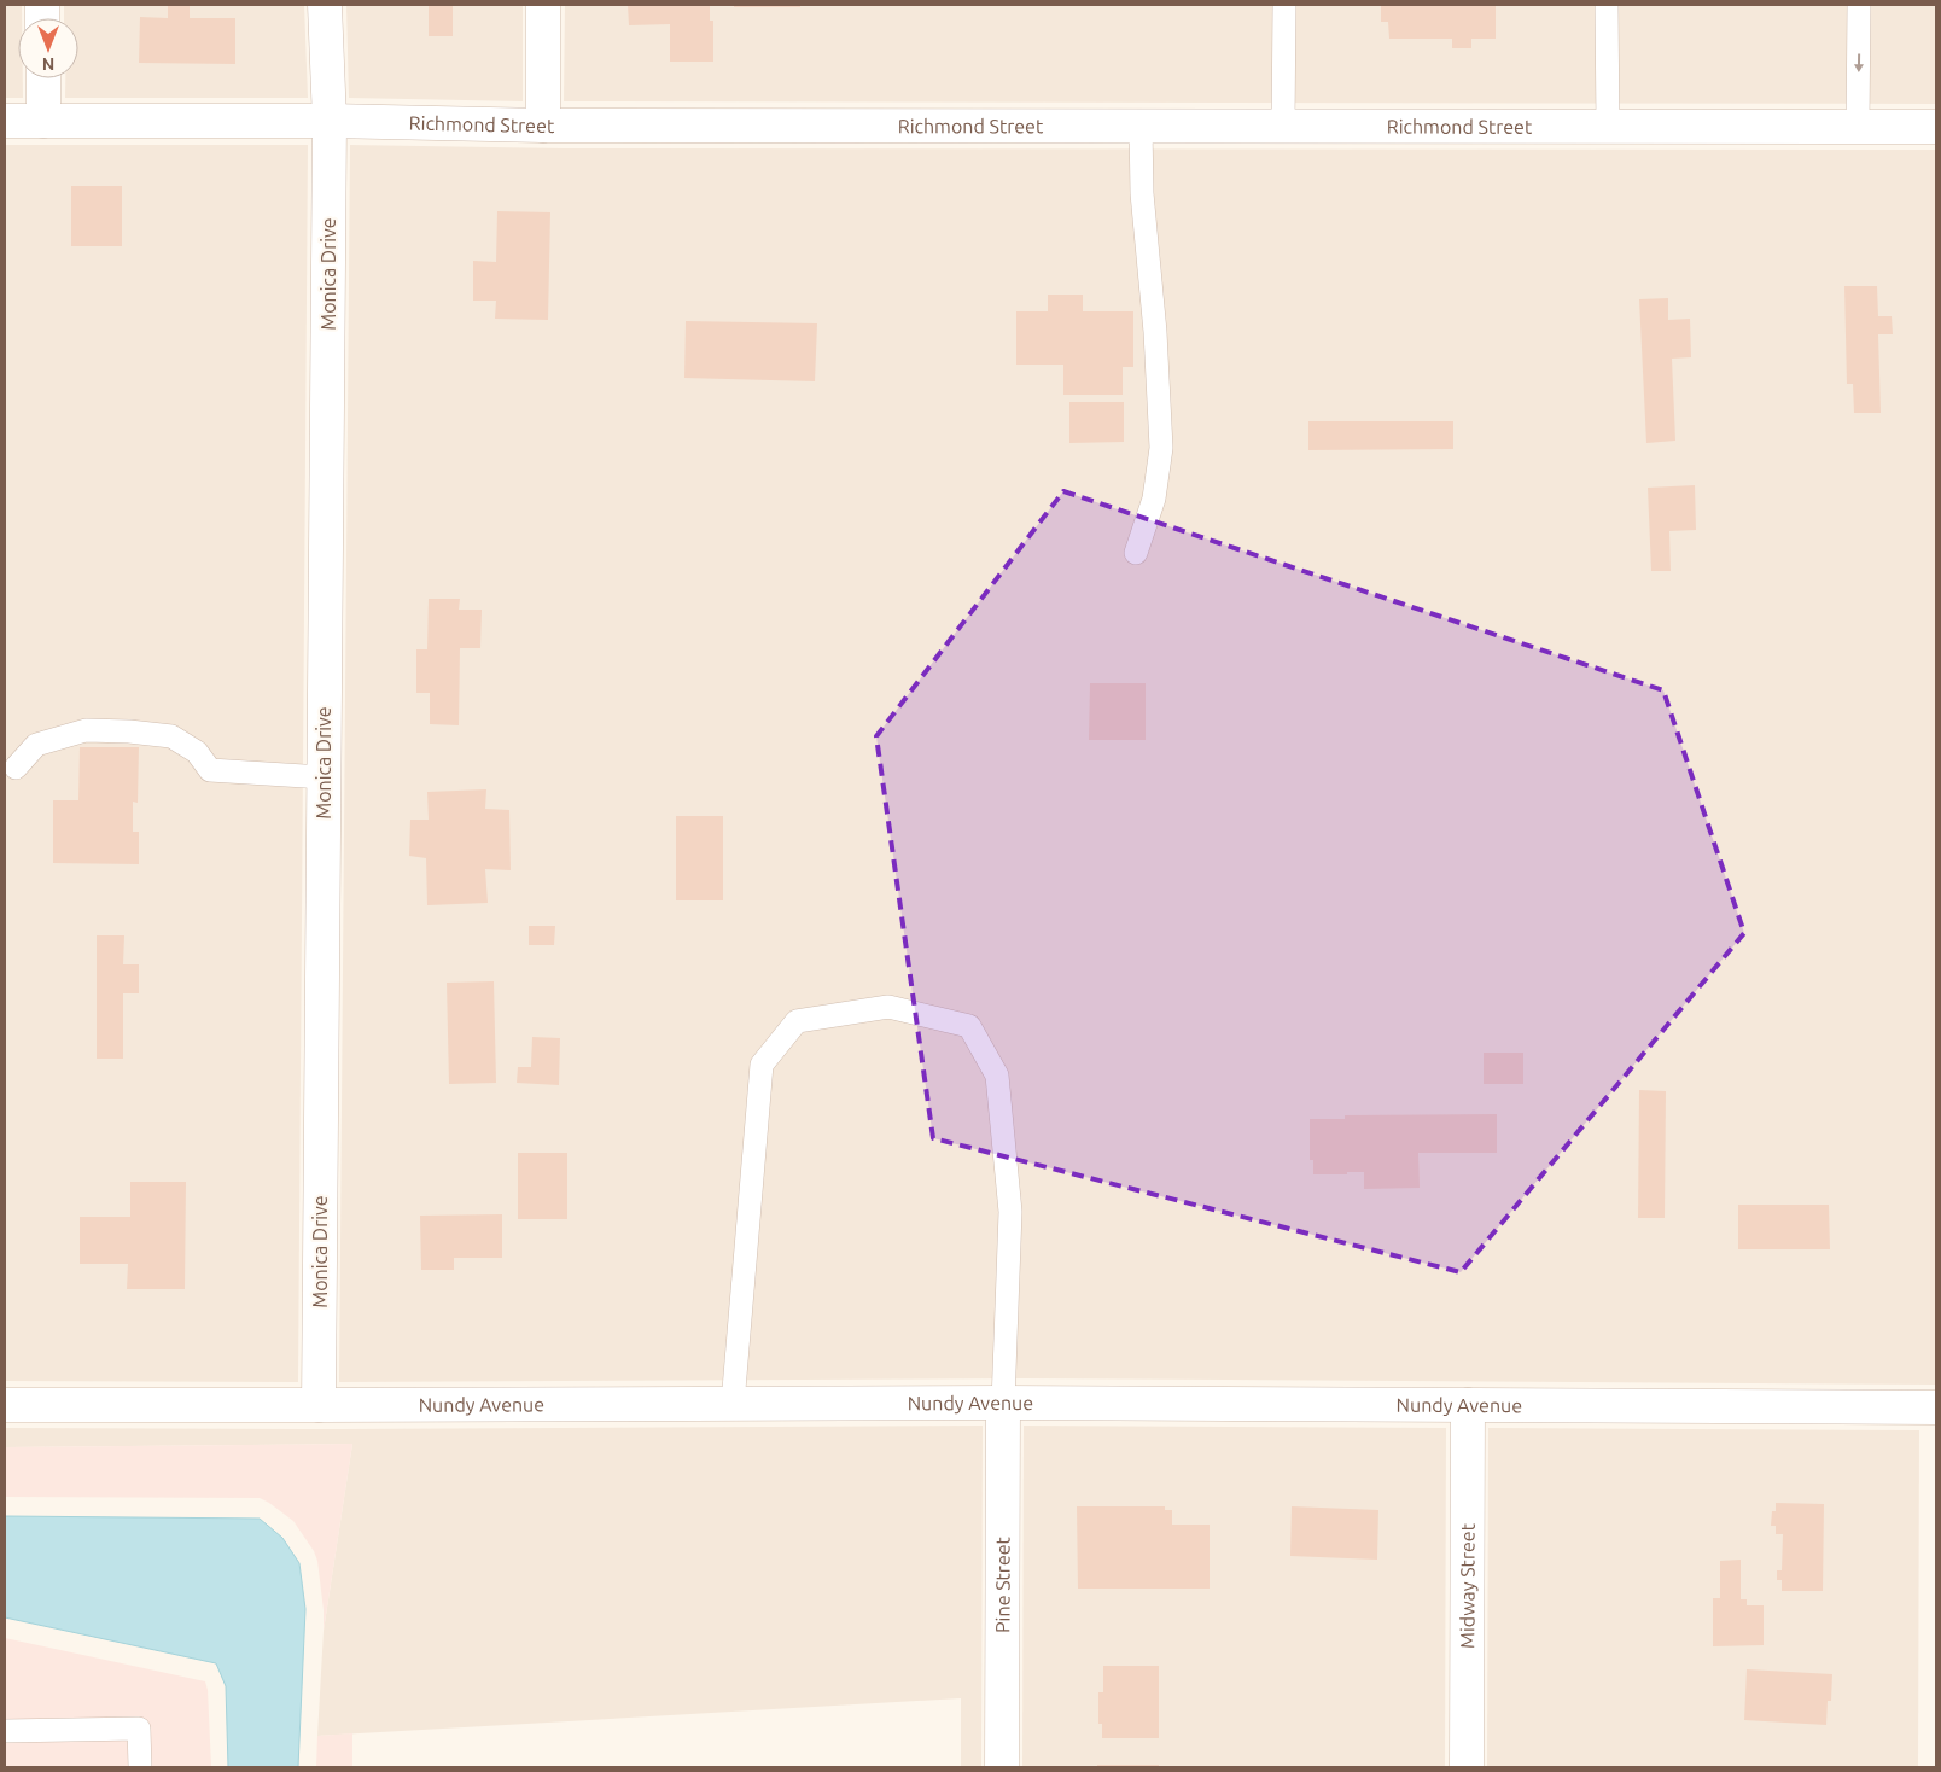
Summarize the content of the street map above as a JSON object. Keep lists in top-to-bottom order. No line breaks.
{"streets":{"street":["Richmond Street","Monica Drive","Nundy Avenue","Pine Street","Midway Street"]},"crossings":[["Richmond Street","Monica Drive"],["Monica Drive","Nundy Avenue"],["Nundy Avenue","Pine Street"],["Nundy Avenue","Midway Street"]],"north":"bottom"}
